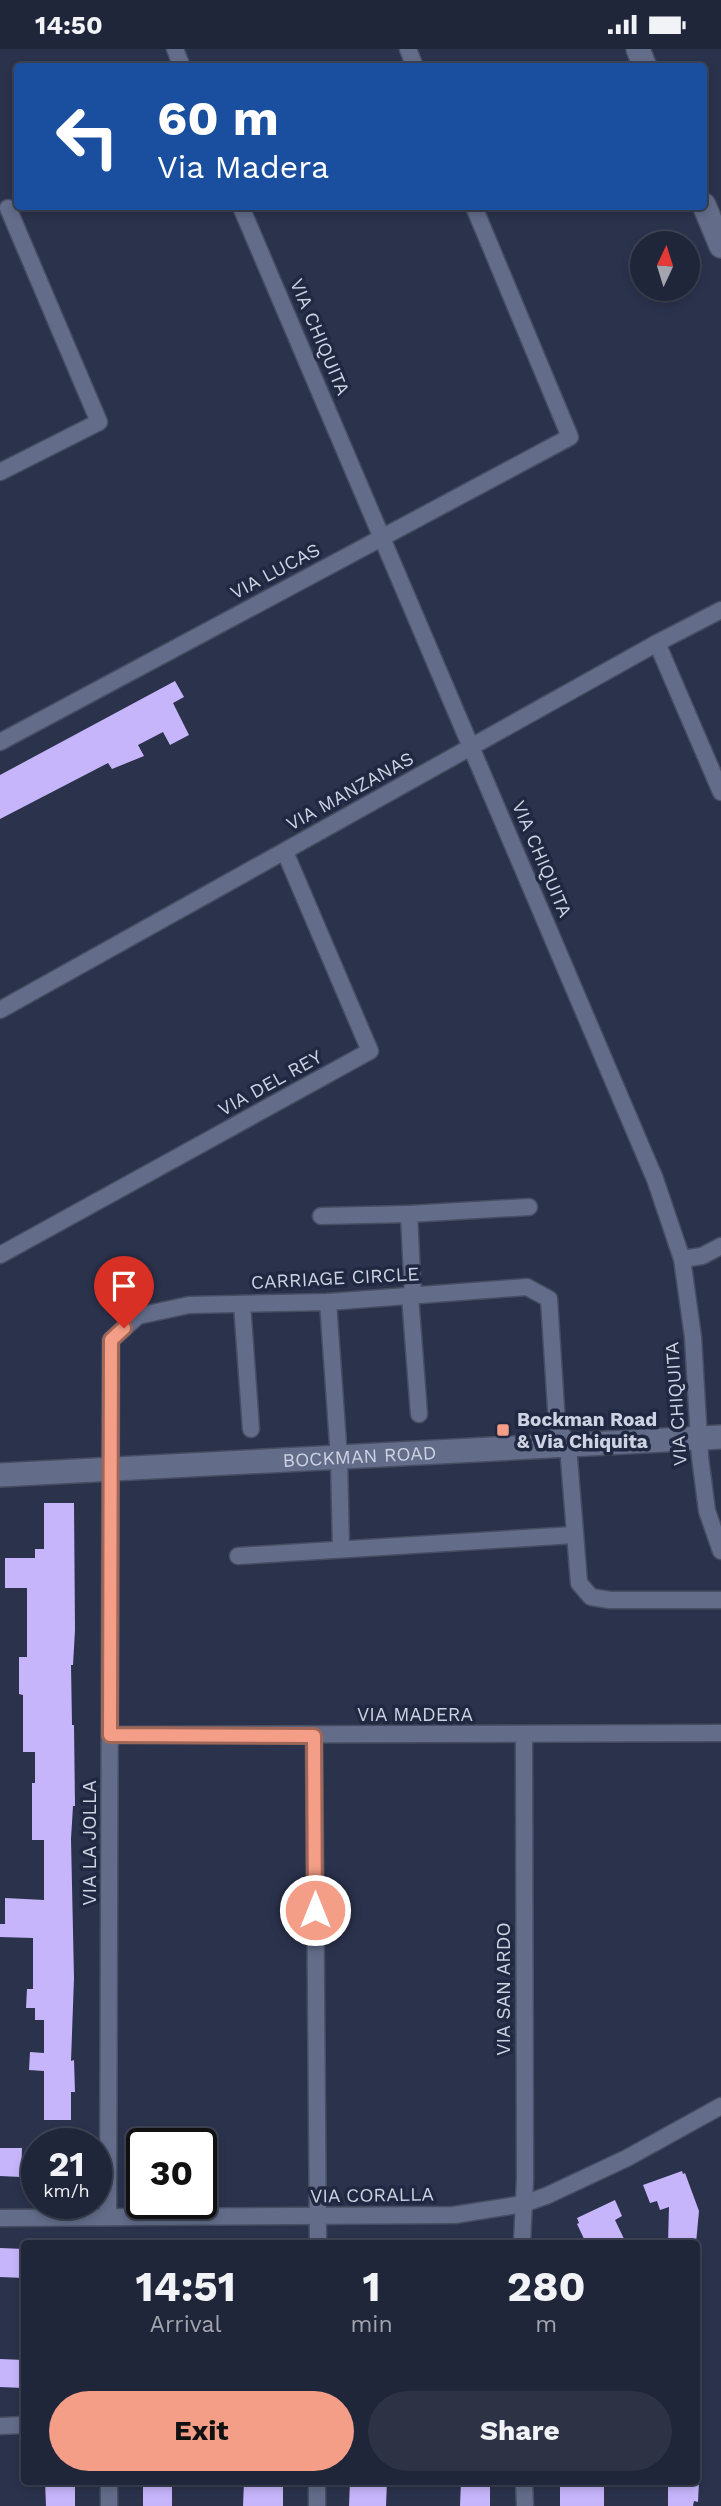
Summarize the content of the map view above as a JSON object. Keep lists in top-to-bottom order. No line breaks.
{"streets":{"street":["VIA CHIQUITA","VIA LUCAS","VIA MANZANAS","VIA DEL REY","CARRIAGE CIRCLE","BOCKMAN ROAD","VIA MADERA","VIA LA JOLLA","VIA SAN ARDO","VIA CORALLA"]},"crossings":[["VIA CHIQUITA","VIA LUCAS"],["VIA CHIQUITA","VIA MANZANAS"],["VIA CHIQUITA","BOCKMAN ROAD"],["VIA MANZANAS","VIA DEL REY"],["CARRIAGE CIRCLE","BOCKMAN ROAD"],["CARRIAGE CIRCLE","VIA LA JOLLA"],["BOCKMAN ROAD","VIA LA JOLLA"],["VIA MADERA","VIA LA JOLLA"],["VIA MADERA","VIA SAN ARDO"],["VIA SAN ARDO","VIA CORALLA"]],"places":{"transit":["Bockman Road & Via Chiquita"]},"north":"top","page":{"status":"14:50","turn":["60 m","Via Madera"],"speed":"21 km/h","limit":"30","eta":["14:51","Arrival","1","min","280","m"],"buttons":["Exit","Share"]}}
